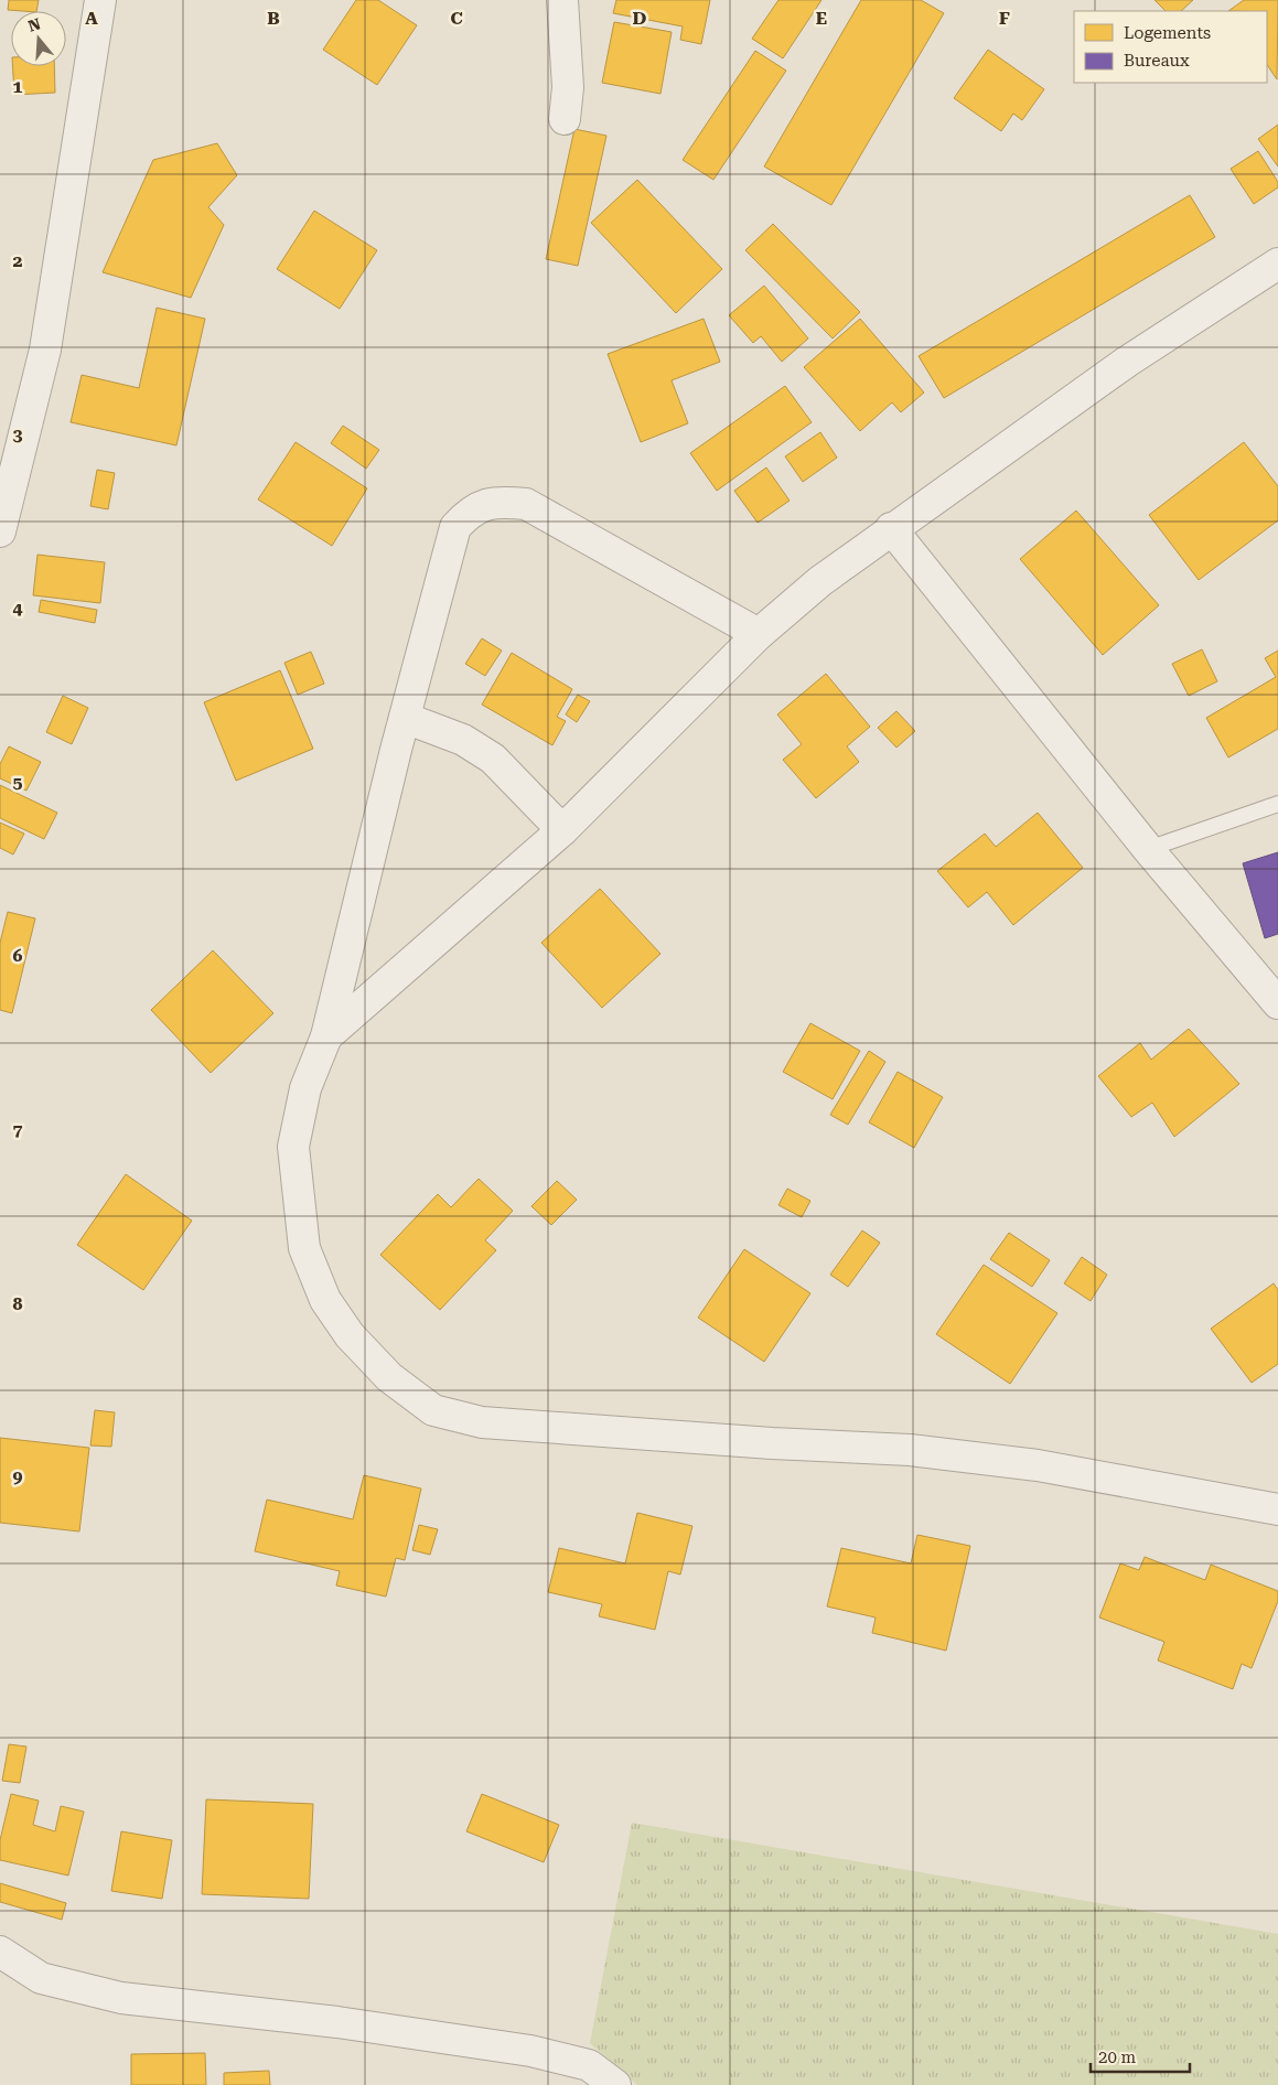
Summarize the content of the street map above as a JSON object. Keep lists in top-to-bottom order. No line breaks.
{"legend":["Logements","Bureaux"],"scale_bar":"20 m","north":"top","grid":{"columns":["A","B","C","D","E","F"],"rows":["1","2","3","4","5","6","7","8","9"]}}
